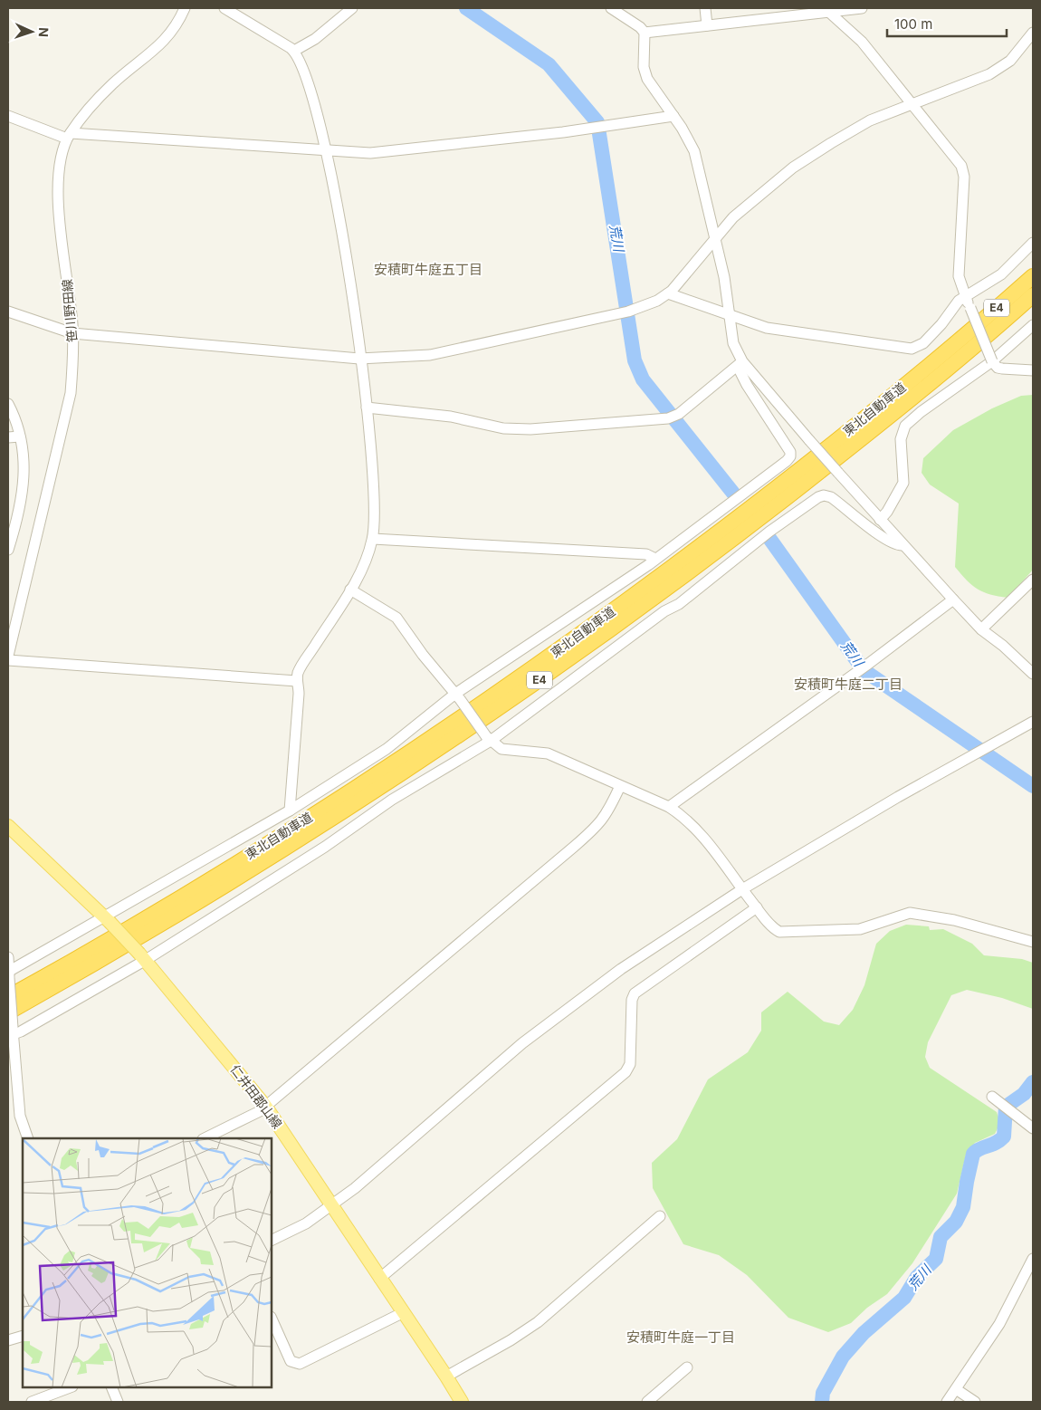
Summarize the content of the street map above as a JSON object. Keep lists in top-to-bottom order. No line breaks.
{"streets":{"highway":["E4","東北自動車道"],"main road":["仁井田郡山線"],"street":["笹川野田線"]},"districts":["安積町牛庭五丁目","安積町牛庭二丁目","安積町牛庭一丁目"],"water":["荒川"],"scale_bar":"100 m","north":"right"}
